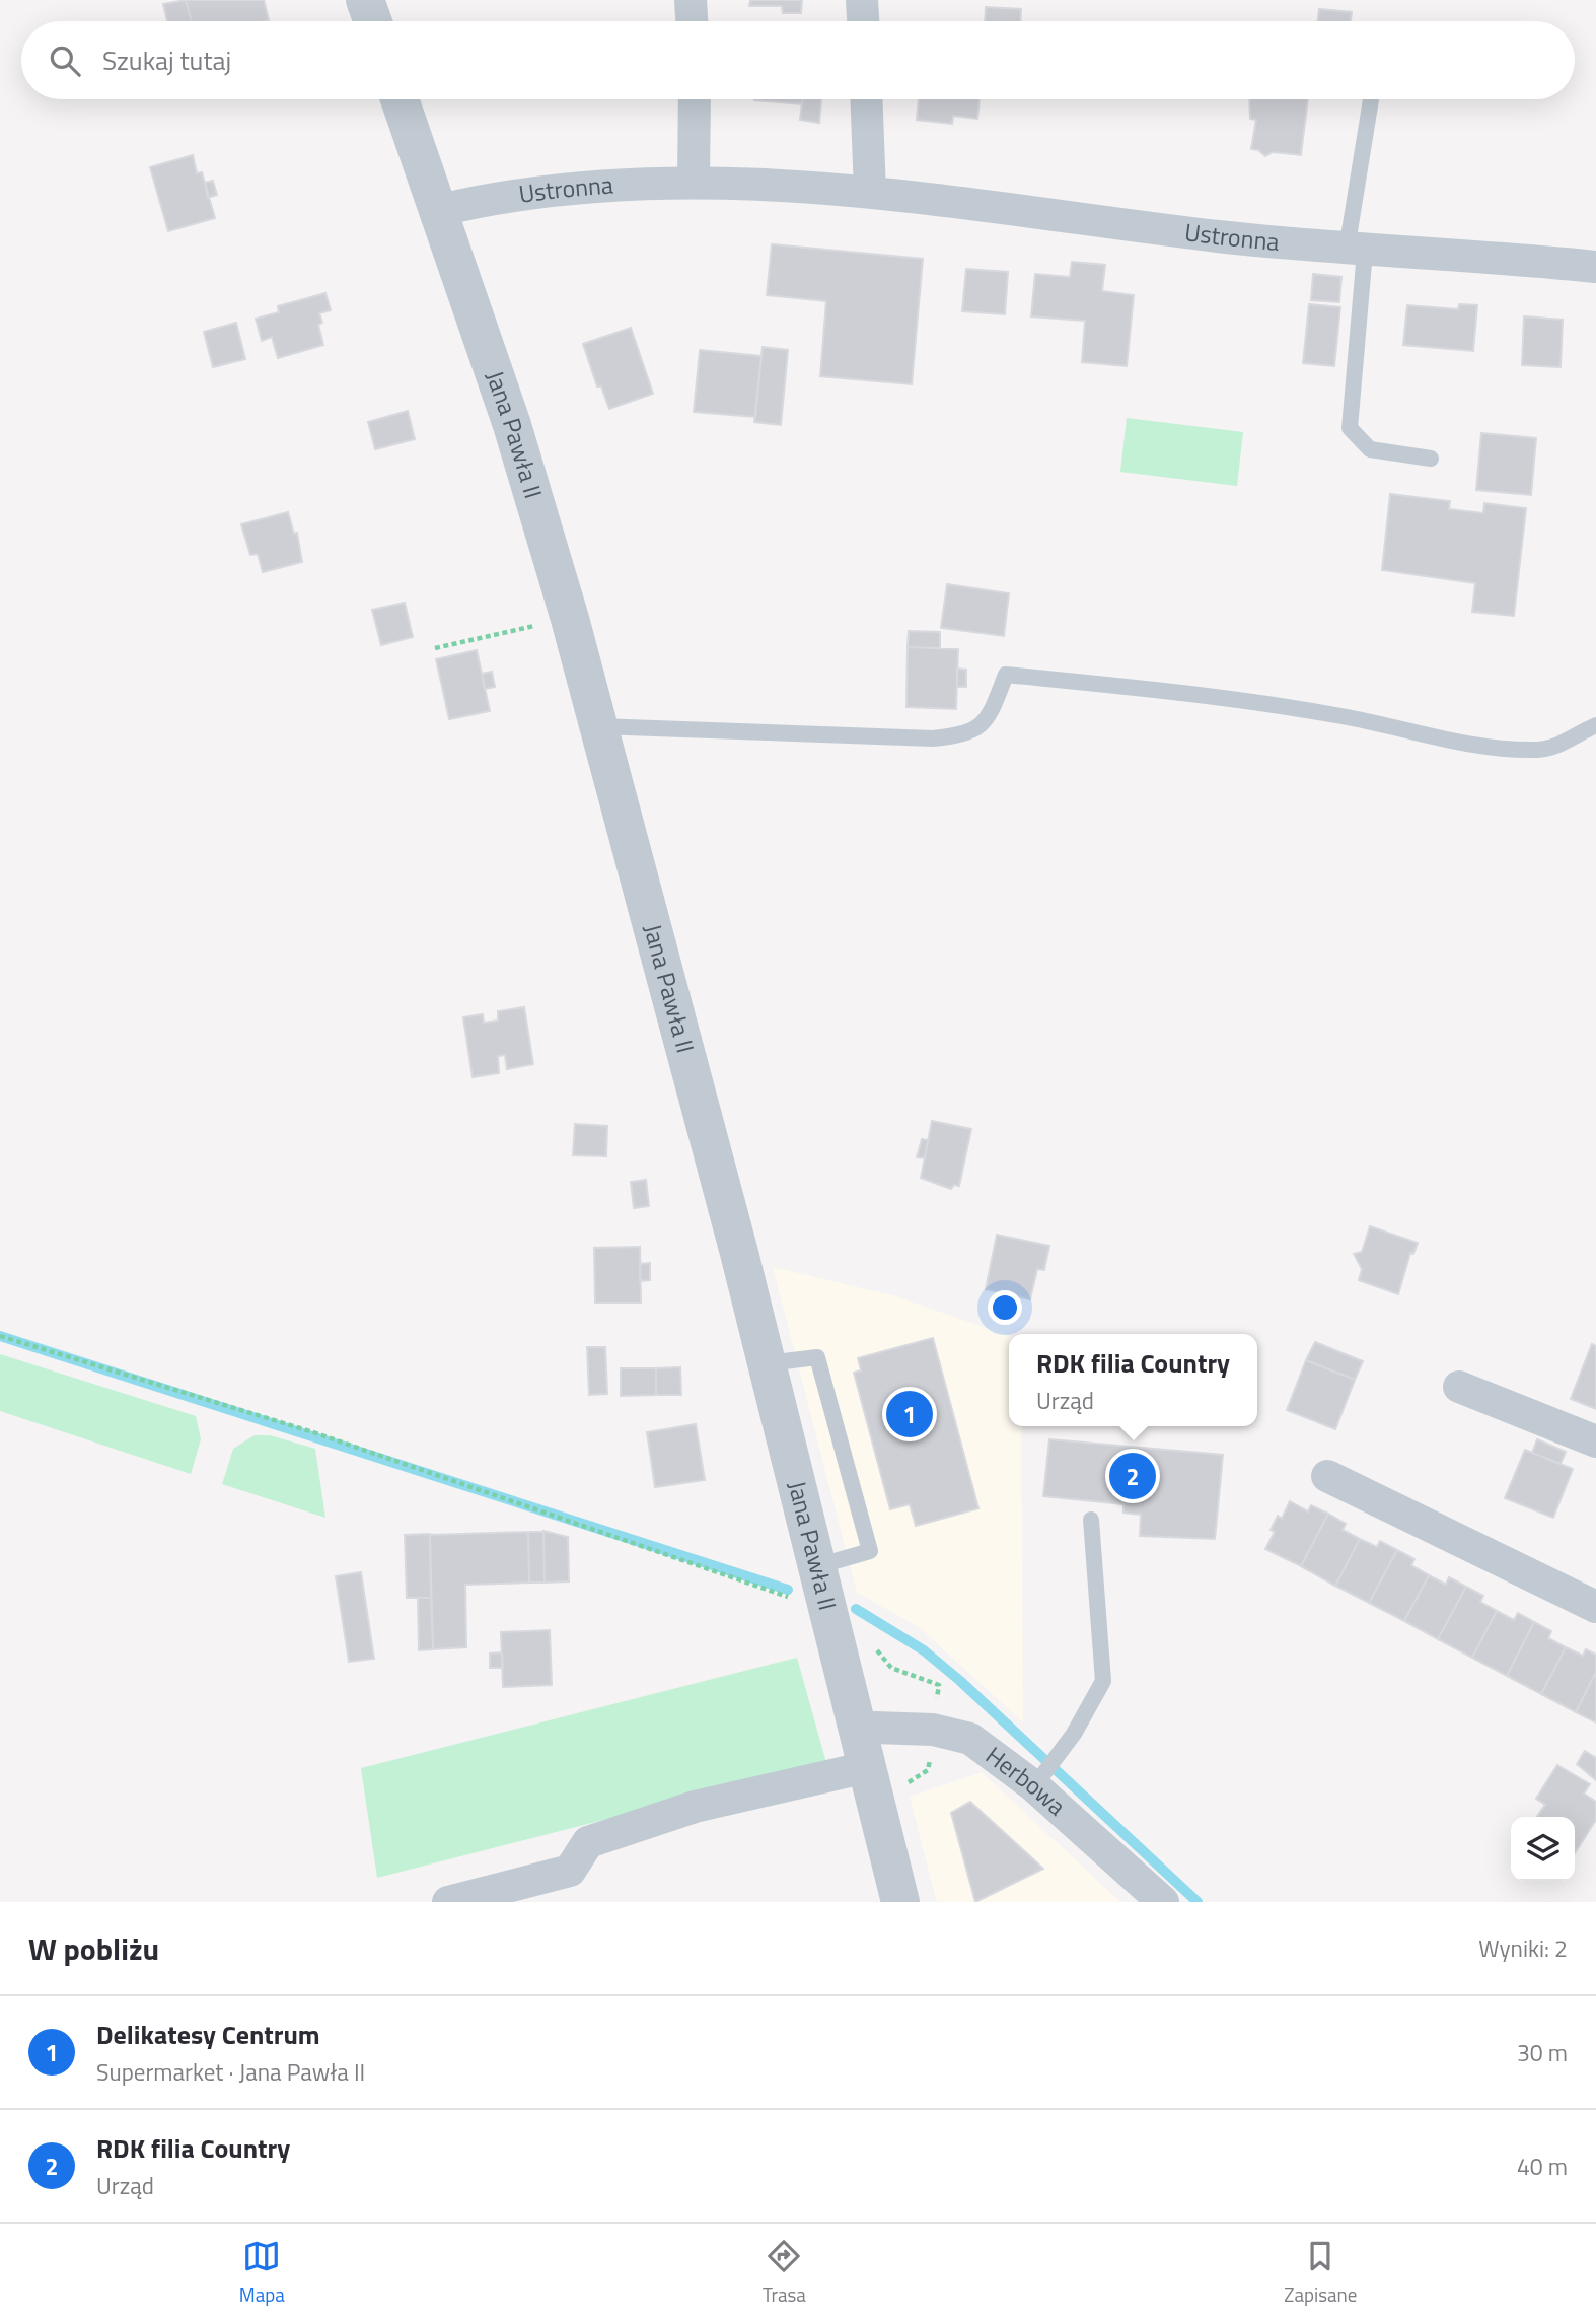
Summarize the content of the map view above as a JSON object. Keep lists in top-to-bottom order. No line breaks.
{"streets":{"street":["Ustronna","Jana Pawła II","Herbowa"]},"crossings":[["Ustronna","Jana Pawła II"],["Jana Pawła II","Herbowa"]],"page":{"search":"Szukaj tutaj","popup":["RDK filia Country","Urząd"],"pins":["1","2"],"heading":["W pobliżu","Wyniki: 2"],"list":[{"mark":"1","name":"Delikatesy Centrum","note":"Supermarket · Jana Pawła II","value":"30 m"},{"mark":"2","name":"RDK filia Country","note":"Urząd","value":"40 m"}],"nav":["Mapa","Trasa","Zapisane"]}}
